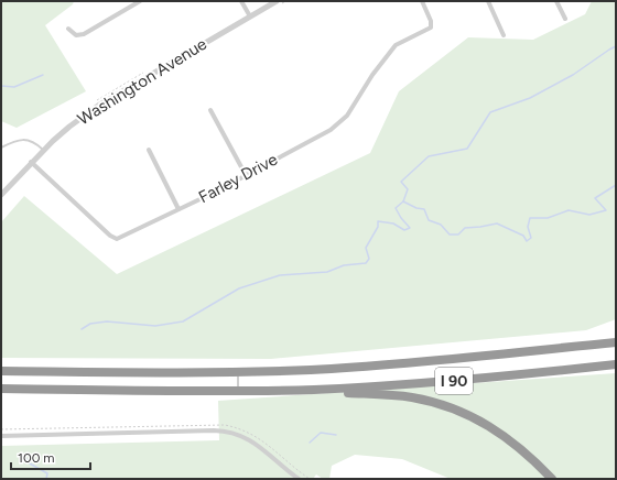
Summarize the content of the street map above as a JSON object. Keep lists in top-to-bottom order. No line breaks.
{"streets":{"highway":["I 90"],"street":["Washington Avenue","Farley Drive"]},"crossings":[["Washington Avenue","Farley Drive"]],"scale_bar":"100 m"}
